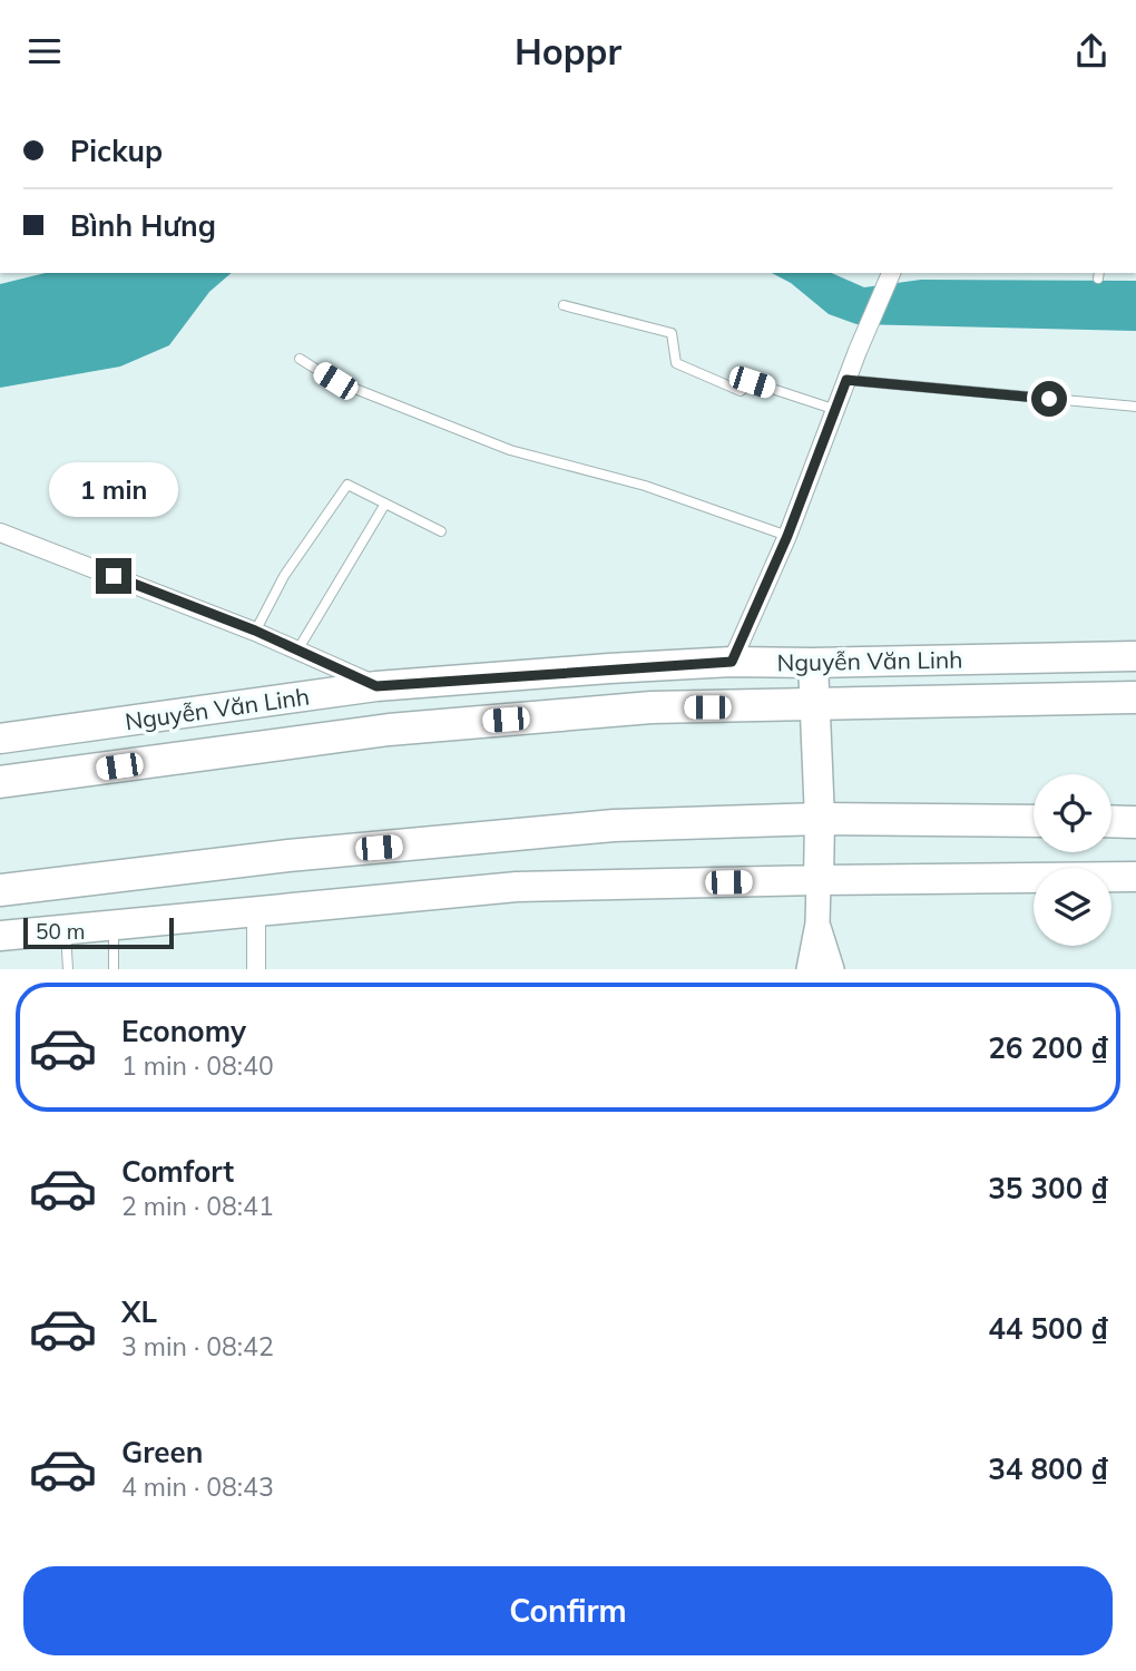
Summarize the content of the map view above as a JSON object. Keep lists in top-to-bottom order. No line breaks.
{"streets":{"highway":["Nguyễn Văn Linh"]},"scale_bar":"50 m","page":{"header":"Hoppr","banner":["Pickup","Bình Hưng"],"bubble":"1 min","scale":"50 m","list":[{"name":"Economy","note":"1 min · 08:40","value":"26 200 ₫"},{"name":"Comfort","note":"2 min · 08:41","value":"35 300 ₫"},{"name":"XL","note":"3 min · 08:42","value":"44 500 ₫"},{"name":"Green","note":"4 min · 08:43","value":"34 800 ₫"}],"buttons":"Confirm"}}
